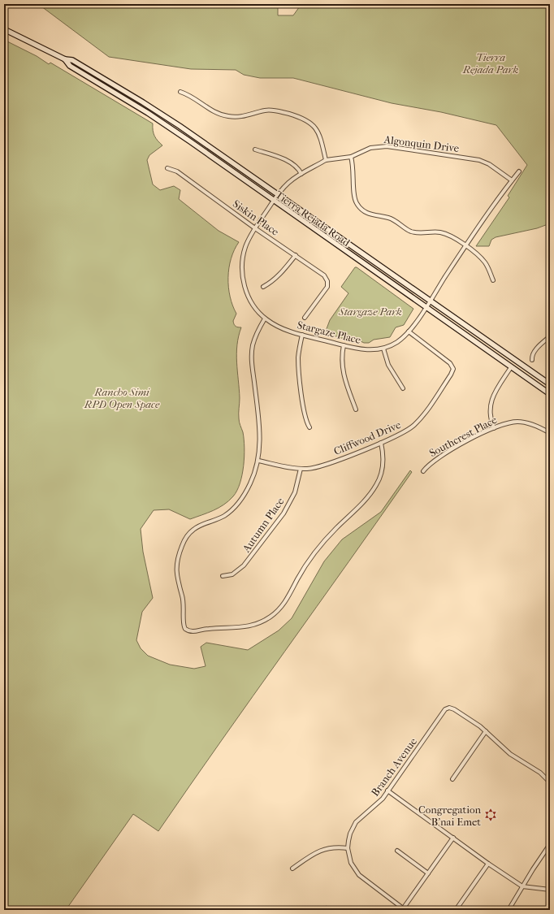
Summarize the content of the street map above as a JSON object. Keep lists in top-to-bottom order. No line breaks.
{"streets":{"main road":["Tierra Rejada Road"],"street":["Algonquin Drive","Siskin Place","Stargaze Place","Southcrest Place","Cliffwood Drive","Autumn Place","Branch Avenue"]},"crossings":[["Algonquin Drive","Stargaze Place"],["Siskin Place","Stargaze Place"],["Tierra Rejada Road","Stargaze Place"],["Stargaze Place","Cliffwood Drive"],["Cliffwood Drive","Autumn Place"]],"parks":["Tierra Rejada Park","Stargaze Park","Rancho Simi RPD Open Space"],"places":{"synagogue":["Congregation B'nai Emet"]}}
